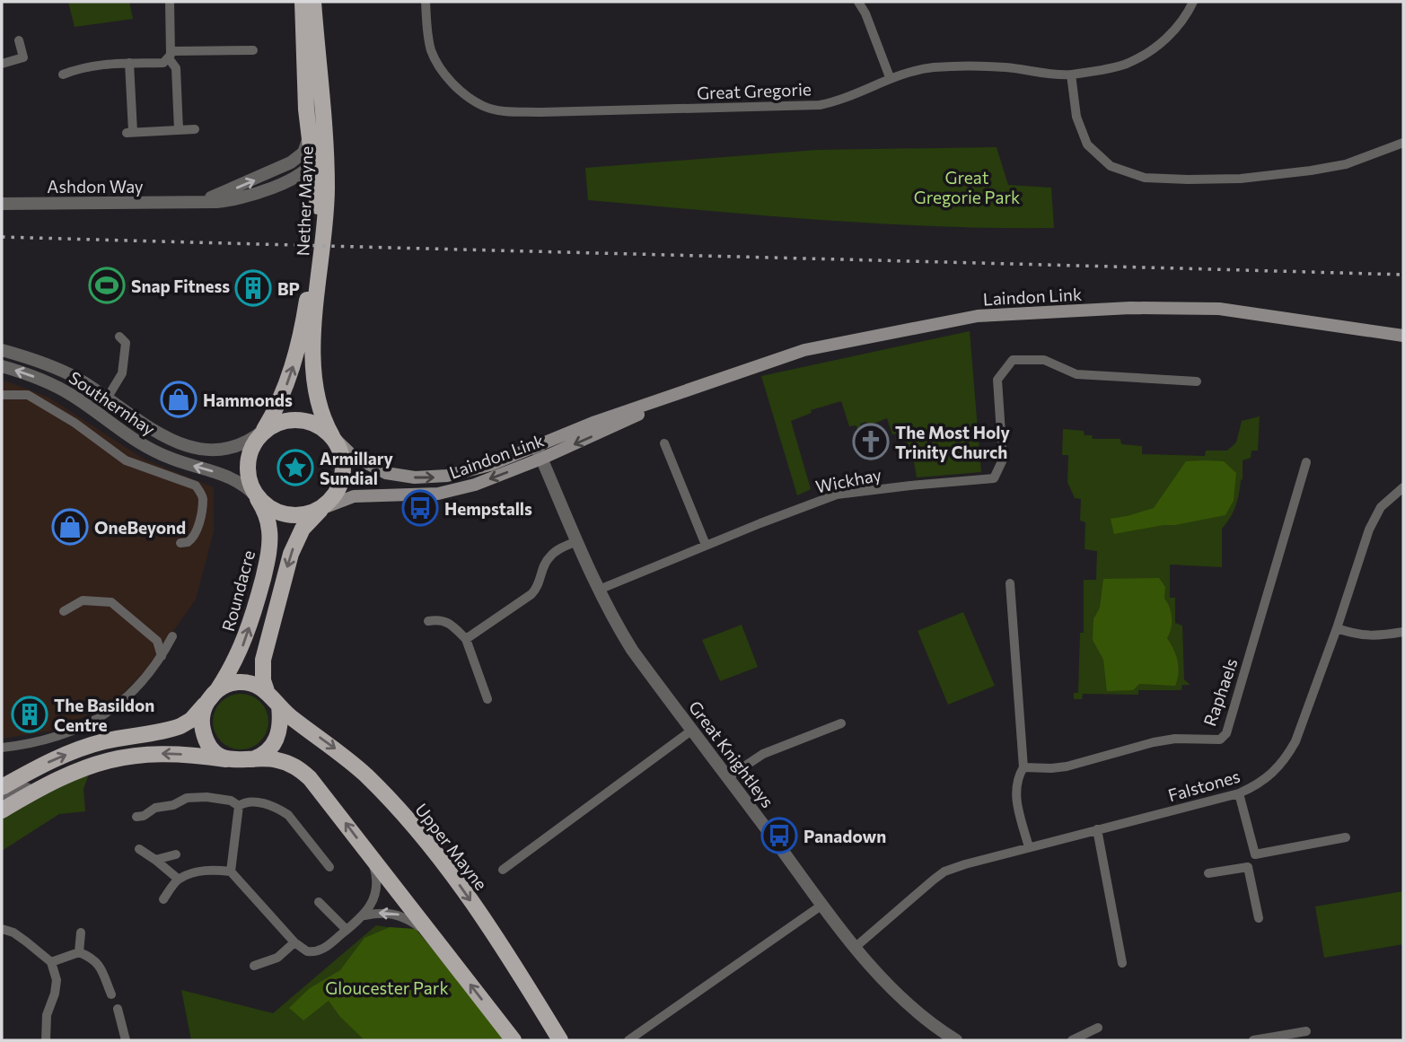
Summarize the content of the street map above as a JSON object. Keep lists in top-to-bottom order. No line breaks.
{"streets":{"main road":["Nether Mayne","Laindon Link","Roundacre","Upper Mayne"],"street":["Great Gregorie","Ashdon Way","Southernhay","Wickhay","Raphaels","Great Knightleys","Falstones"]},"crossings":[["Ashdon Way","Nether Mayne"],["Nether Mayne","Laindon Link"],["Nether Mayne","Southernhay"],["Nether Mayne","Roundacre"],["Laindon Link","Southernhay"],["Laindon Link","Roundacre"],["Laindon Link","Great Knightleys"],["Southernhay","Roundacre"],["Wickhay","Great Knightleys"],["Roundacre","Upper Mayne"],["Great Knightleys","Falstones"]],"parks":["Great Gregorie Park","Gloucester Park"],"places":{"sports":["Snap Fitness"],"building":["BP","The Basildon Centre"],"shop":["Hammonds","OneBeyond"],"church":["The Most Holy Trinity Church"],"place":["Armillary Sundial"],"bus stop":["Hempstalls","Panadown"]}}
